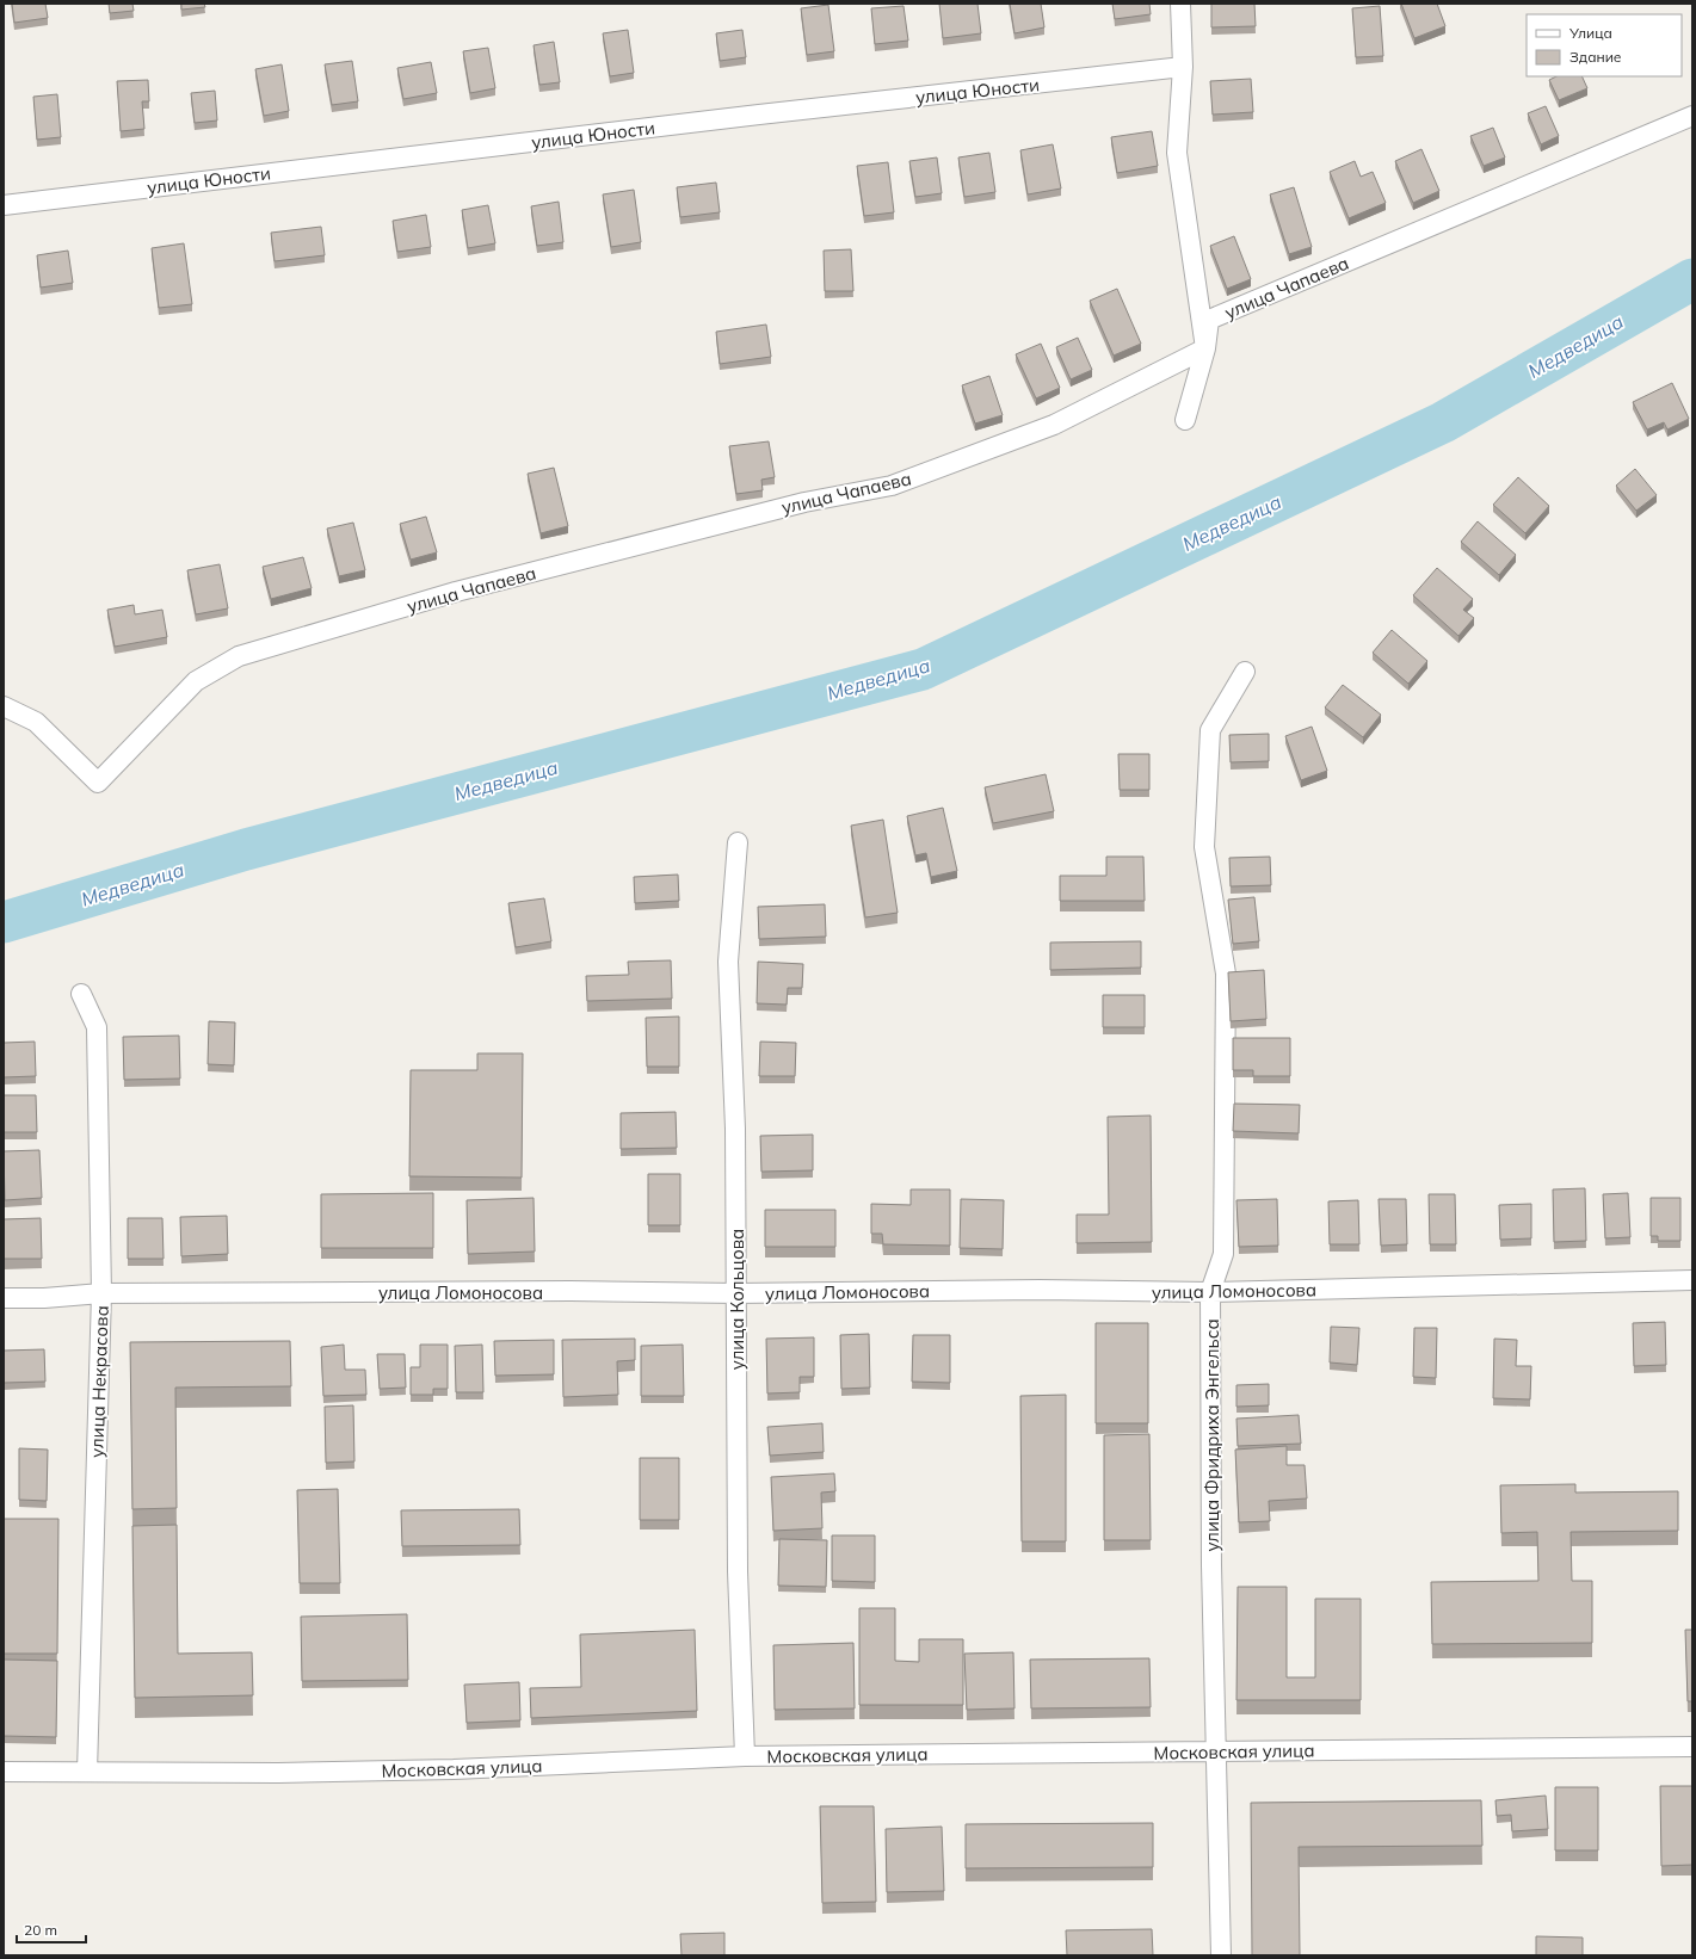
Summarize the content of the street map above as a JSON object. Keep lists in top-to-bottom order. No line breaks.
{"streets":{"street":["улица Юности","улица Чапаева","улица Ломоносова","улица Кольцова","улица Некрасова","улица Фридриха Энгельса","Московская улица"]},"crossings":[["улица Ломоносова","улица Кольцова"],["улица Ломоносова","улица Некрасова"],["улица Ломоносова","улица Фридриха Энгельса"],["улица Кольцова","Московская улица"],["улица Некрасова","Московская улица"],["улица Фридриха Энгельса","Московская улица"]],"water":["Медведица"],"legend":["Улица","Здание"],"scale_bar":"20 m"}
